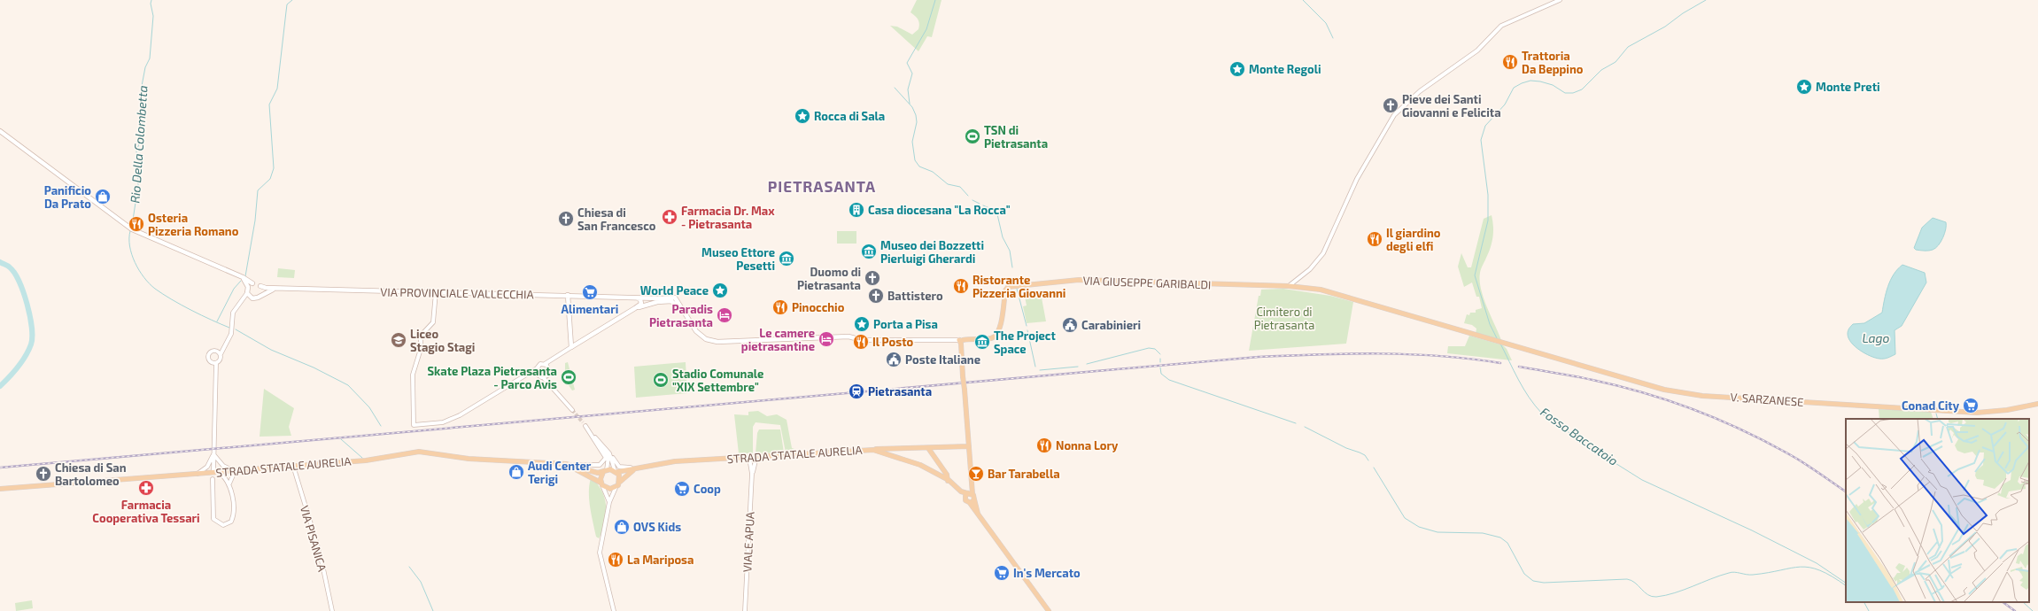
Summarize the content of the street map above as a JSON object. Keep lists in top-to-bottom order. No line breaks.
{"streets":{"main road":["VIA GIUSEPPE GARIBALDI","VIA PROVINCIALE VALLECCHIA","V. SARZANESE","STRADA STATALE AURELIA"],"street":["VIA PISANICA","VIALE APUA"]},"crossings":[["VIA GIUSEPPE GARIBALDI","V. SARZANESE"],["STRADA STATALE AURELIA","VIA PISANICA"],["STRADA STATALE AURELIA","VIALE APUA"]],"districts":["PIETRASANTA"],"water":["Rio Della Colombetta","Lago","Fosso Baccatoio"],"parks":["Cimitero di Pietrasanta"],"places":{"restaurant":["Trattoria Da Beppino","Osteria Pizzeria Romano","Il giardino degli elfi","Ristorante Pizzeria Giovanni","Pinocchio","Il Posto","Nonna Lory","La Mariposa"],"place":["Monte Regoli","Monte Preti","Rocca di Sala","World Peace","Porta a Pisa"],"church":["Pieve dei Santi Giovanni e Felicita","Chiesa di San Francesco","Duomo di Pietrasanta","Battistero","Chiesa di San Bartolomeo"],"sports":["TSN di Pietrasanta","Skate Plaza Pietrasanta - Parco Avis","Stadio Comunale \"XIX Settembre\""],"shop":["Panificio Da Prato","Audi Center Terigi","OVS Kids"],"building":["Casa diocesana \"La Rocca\""],"pharmacy":["Farmacia Dr. Max - Pietrasanta","Farmacia Cooperativa Tessari"],"museum":["Museo dei Bozzetti Pierluigi Gherardi","Museo Ettore Pesetti","The Project Space"],"supermarket":["Alimentari","Conad City","Coop","In's Mercato"],"hotel":["Paradis Pietrasanta","Le camere pietrasantine"],"public building":["Carabinieri","Poste Italiane"],"school or university":["Liceo Stagio Stagi"],"station":["Pietrasanta"],"bar":["Bar Tarabella"]}}
